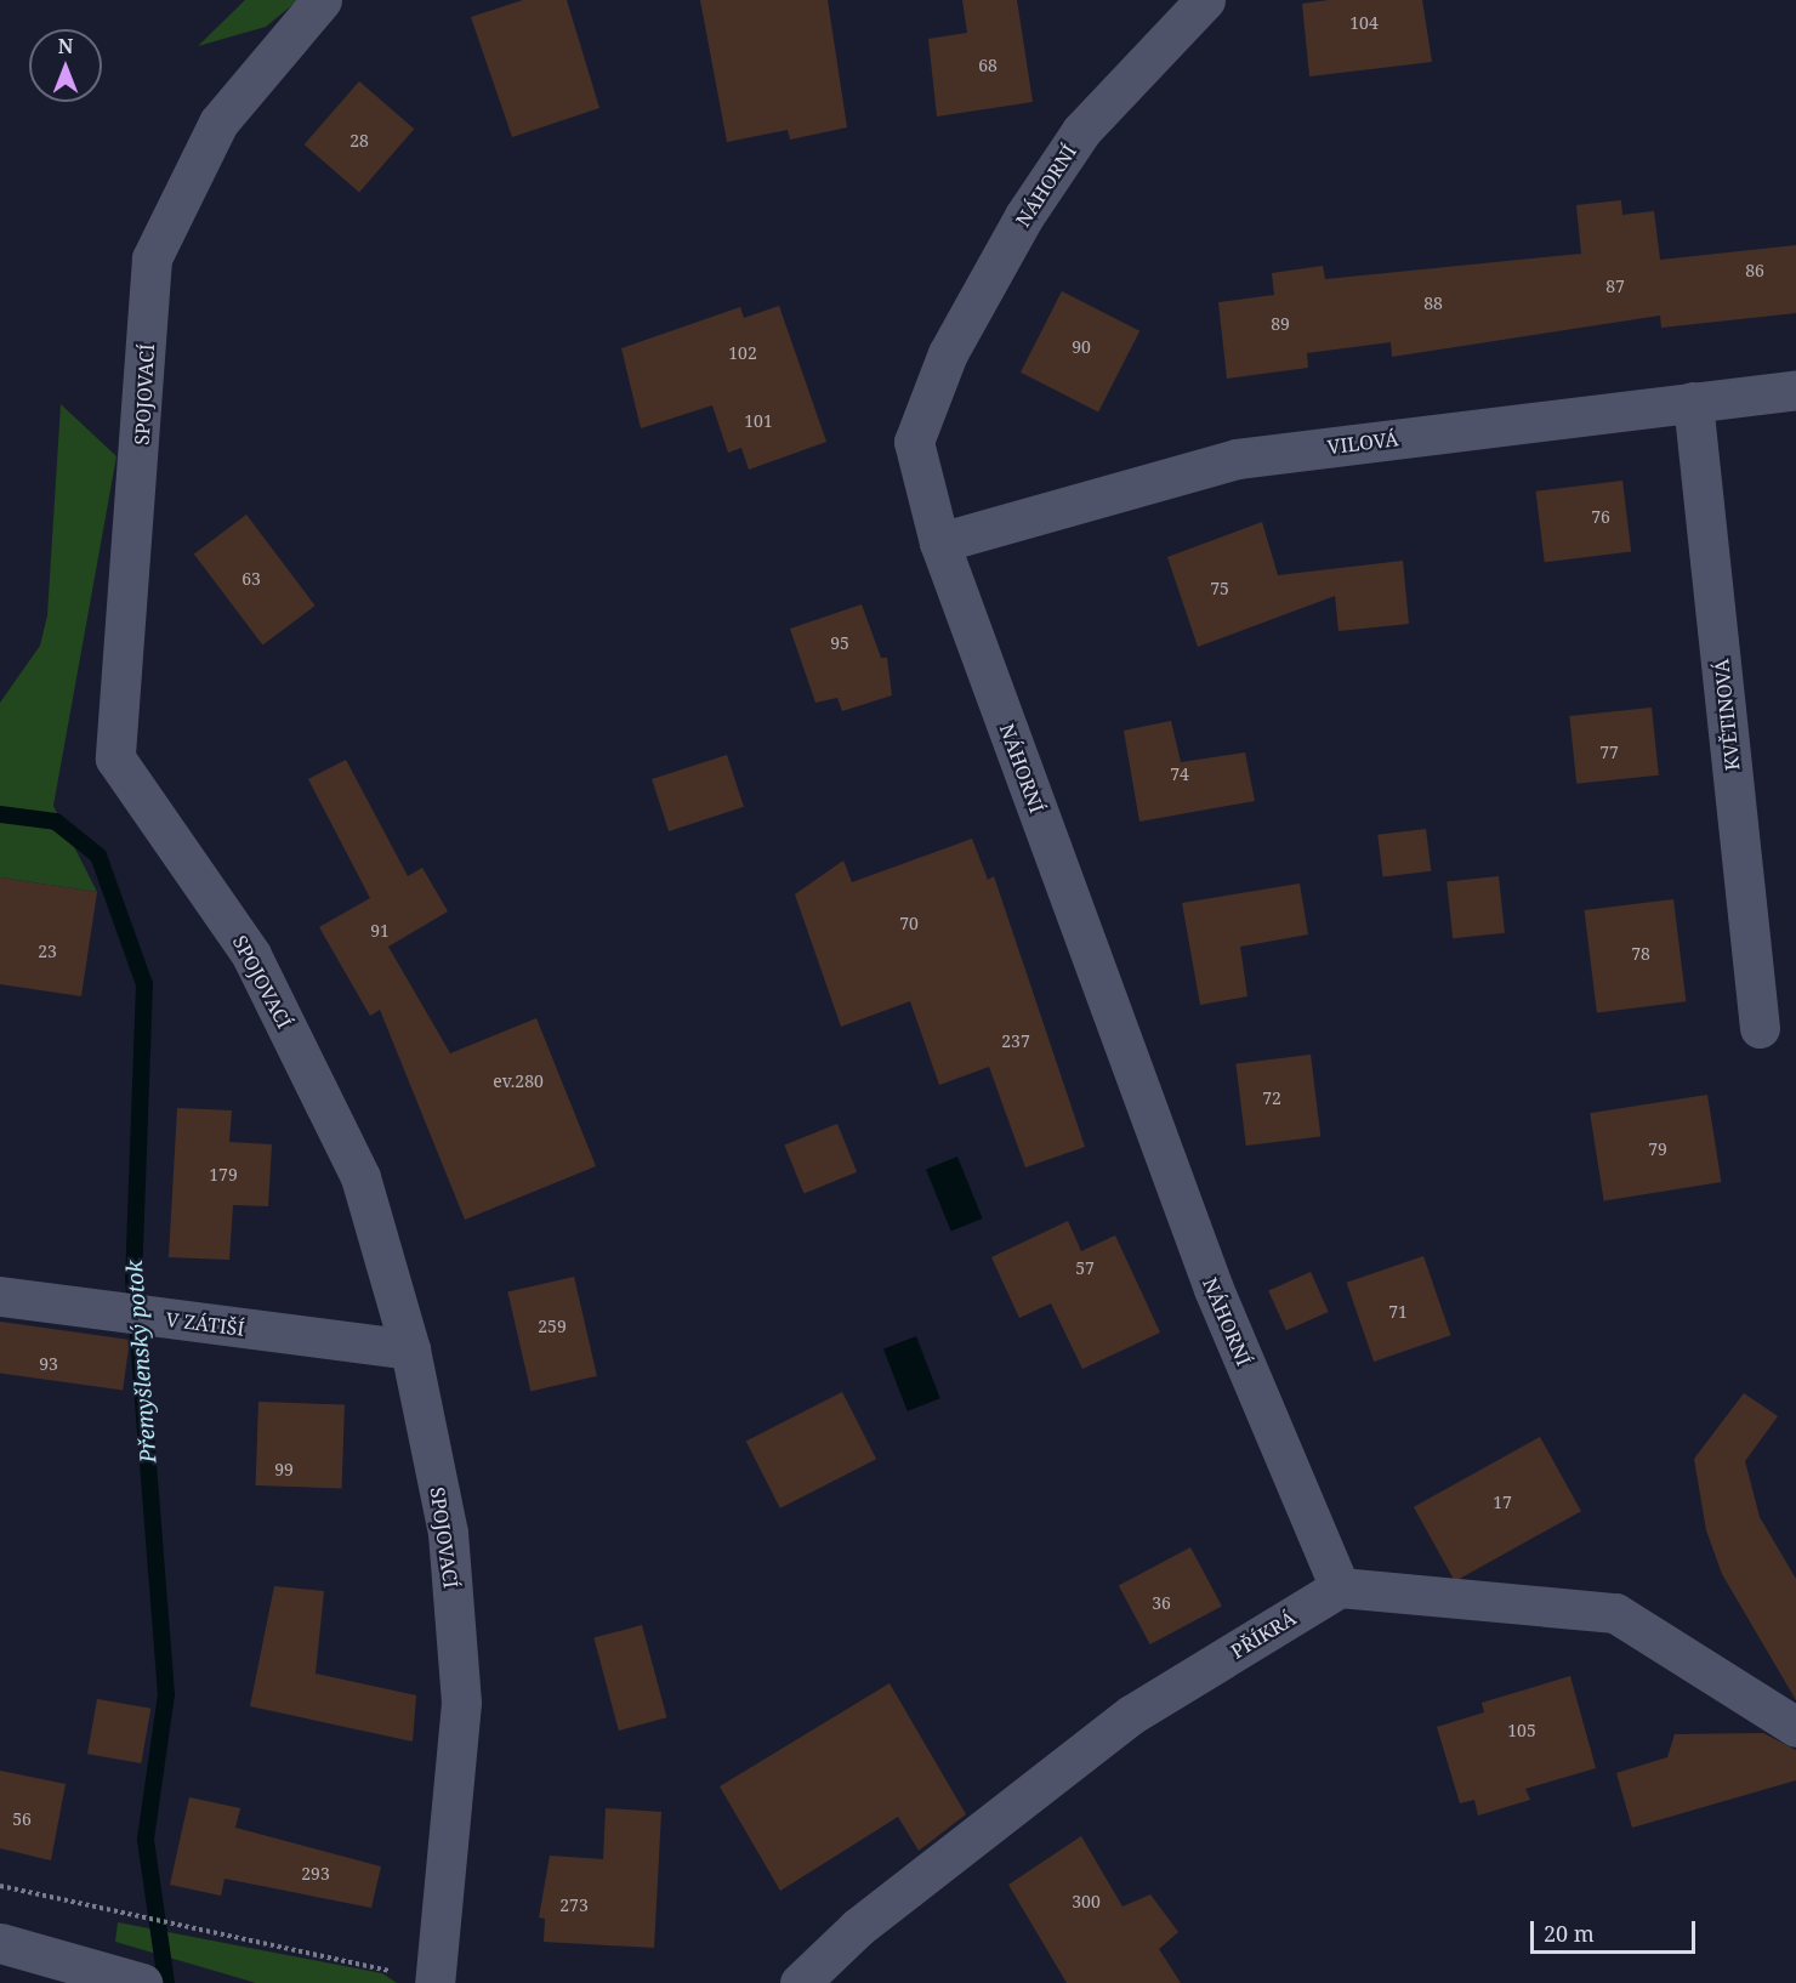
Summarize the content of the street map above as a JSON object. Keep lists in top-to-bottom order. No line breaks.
{"streets":{"street":["NÁHORNÍ","SPOJOVACÍ","VILOVÁ","KVĚTINOVÁ","V ZÁTIŠÍ","PŘÍKRÁ"]},"crossings":[["NÁHORNÍ","VILOVÁ"],["NÁHORNÍ","PŘÍKRÁ"],["SPOJOVACÍ","V ZÁTIŠÍ"],["VILOVÁ","KVĚTINOVÁ"]],"water":["Přemyšlenský potok"],"house_numbers":["104","68","28","86","87","88","89","90","102","101","76","63","75","95","77","74","70","91","23","78","237","ev.280","72","79","179","57","71","259","93","99","17","36","105","56","293","300","273"],"scale_bar":"20 m","north":"top"}
